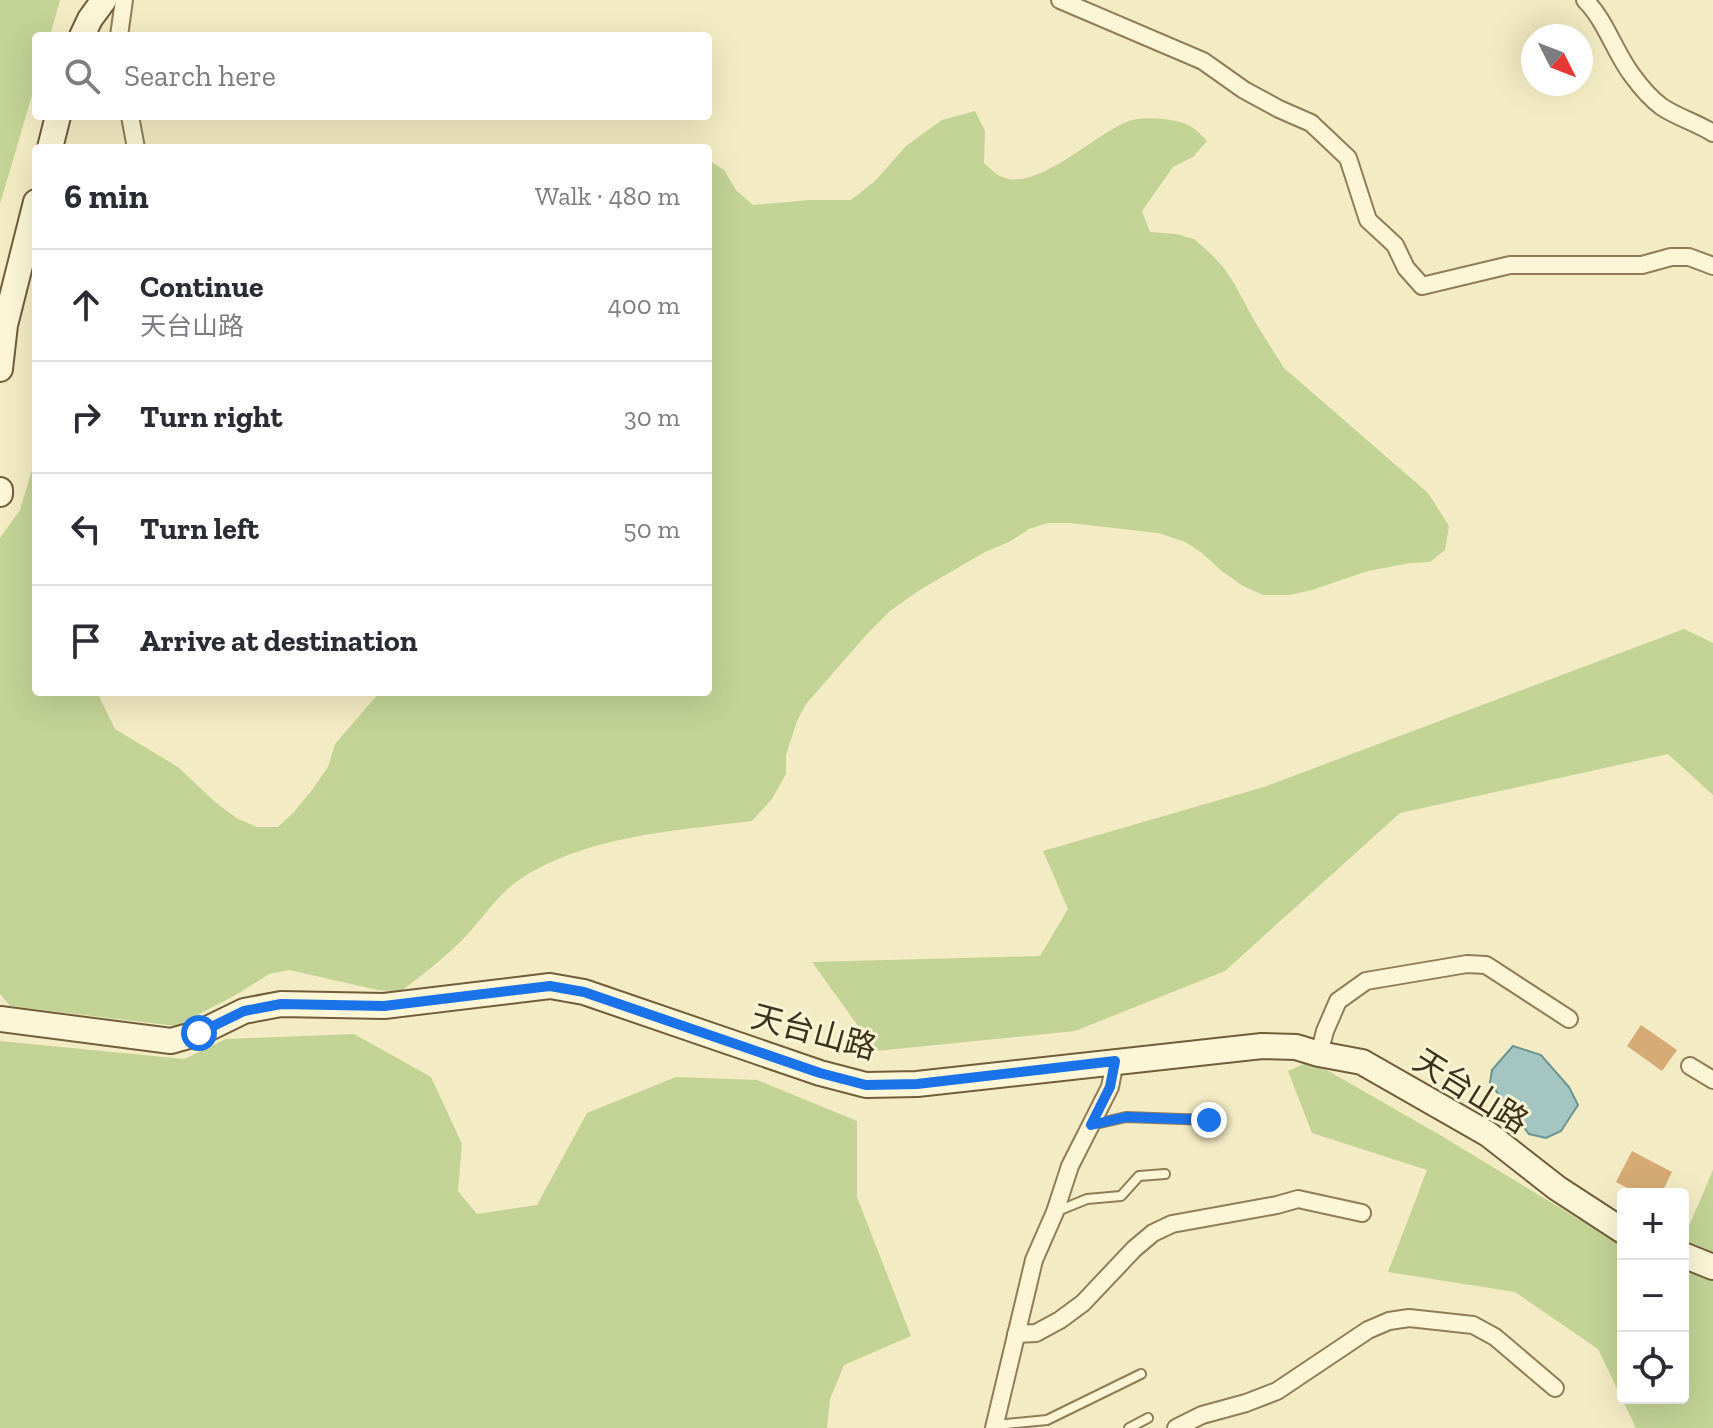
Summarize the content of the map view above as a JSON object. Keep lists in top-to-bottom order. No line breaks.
{"streets":{"street":["天台山路"]},"north":"bottom right","page":{"search":"Search here","heading":["6 min","Walk · 480 m"],"list":[["Continue","天台山路","400 m"],["Turn right","30 m"],["Turn left","50 m"],"Arrive at destination"],"map_buttons":["+","−"]}}
